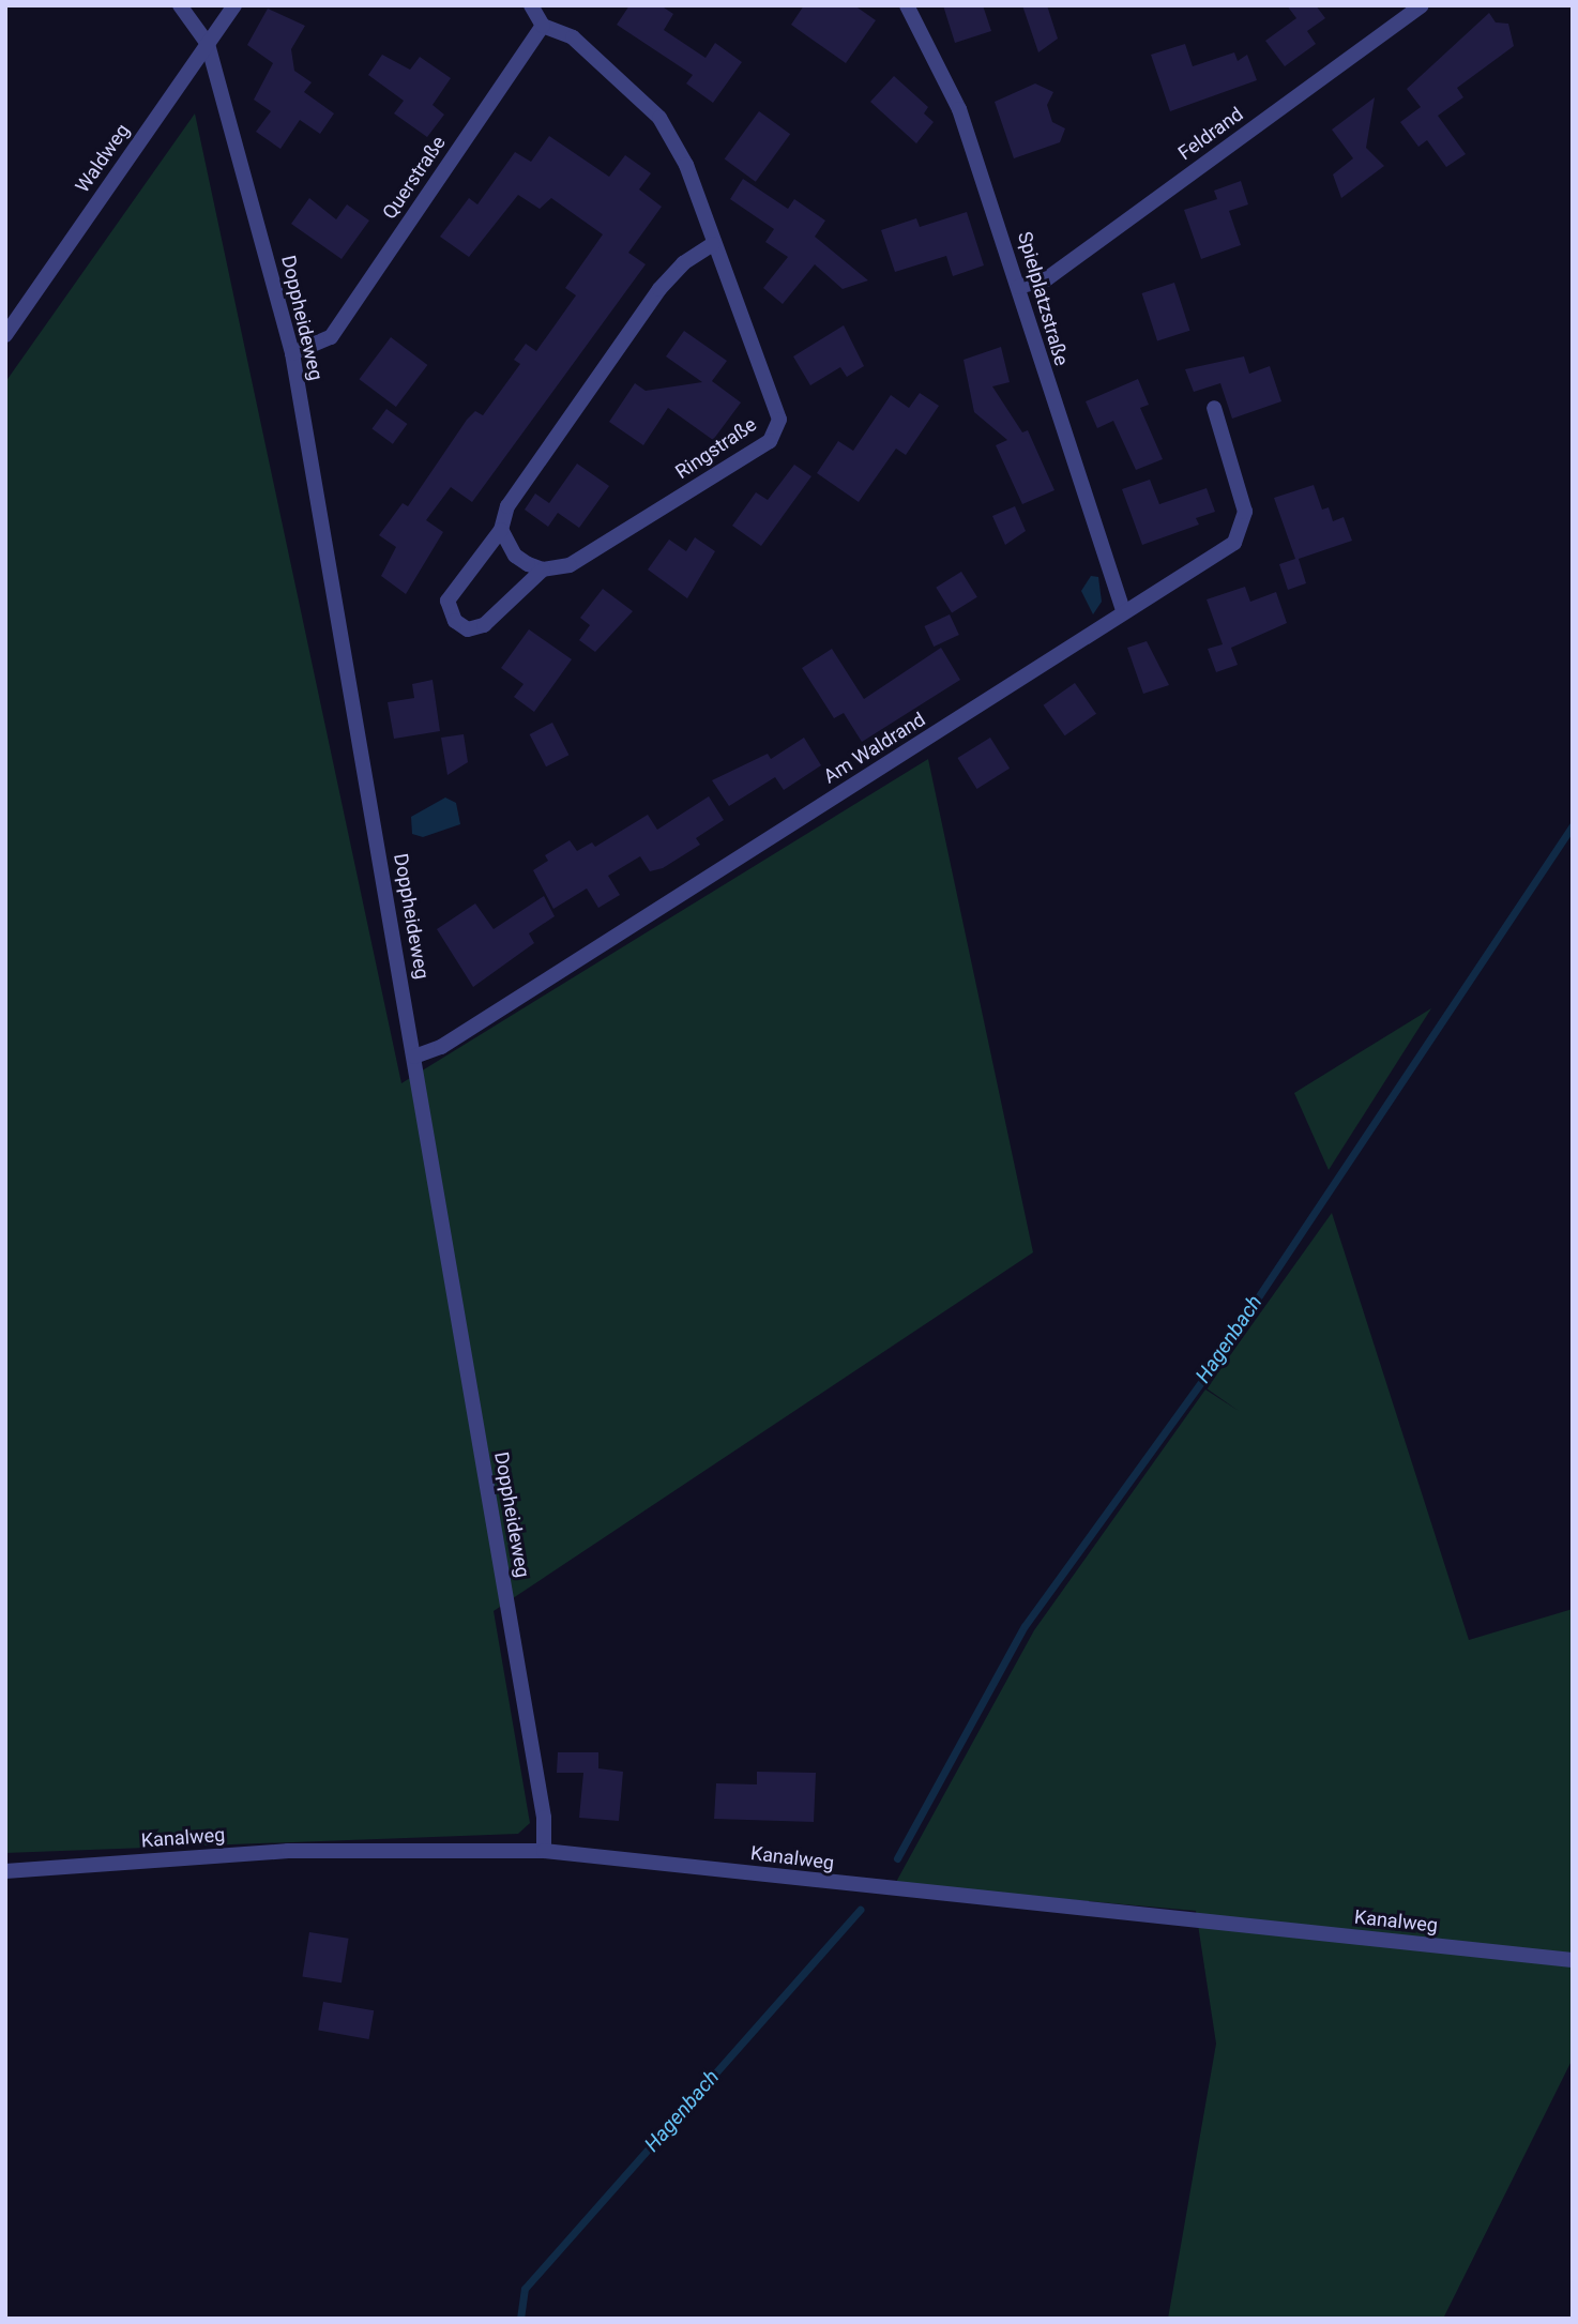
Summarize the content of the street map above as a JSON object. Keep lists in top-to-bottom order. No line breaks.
{"streets":{"street":["Feldrand","Waldweg","Querstraße","Spielplatzstraße","Doppheideweg","Ringstraße","Am Waldrand","Kanalweg"]},"crossings":[["Feldrand","Spielplatzstraße"],["Waldweg","Doppheideweg"],["Querstraße","Doppheideweg"],["Querstraße","Ringstraße"],["Spielplatzstraße","Am Waldrand"],["Doppheideweg","Am Waldrand"],["Doppheideweg","Kanalweg"]],"water":["Hagenbach"]}
